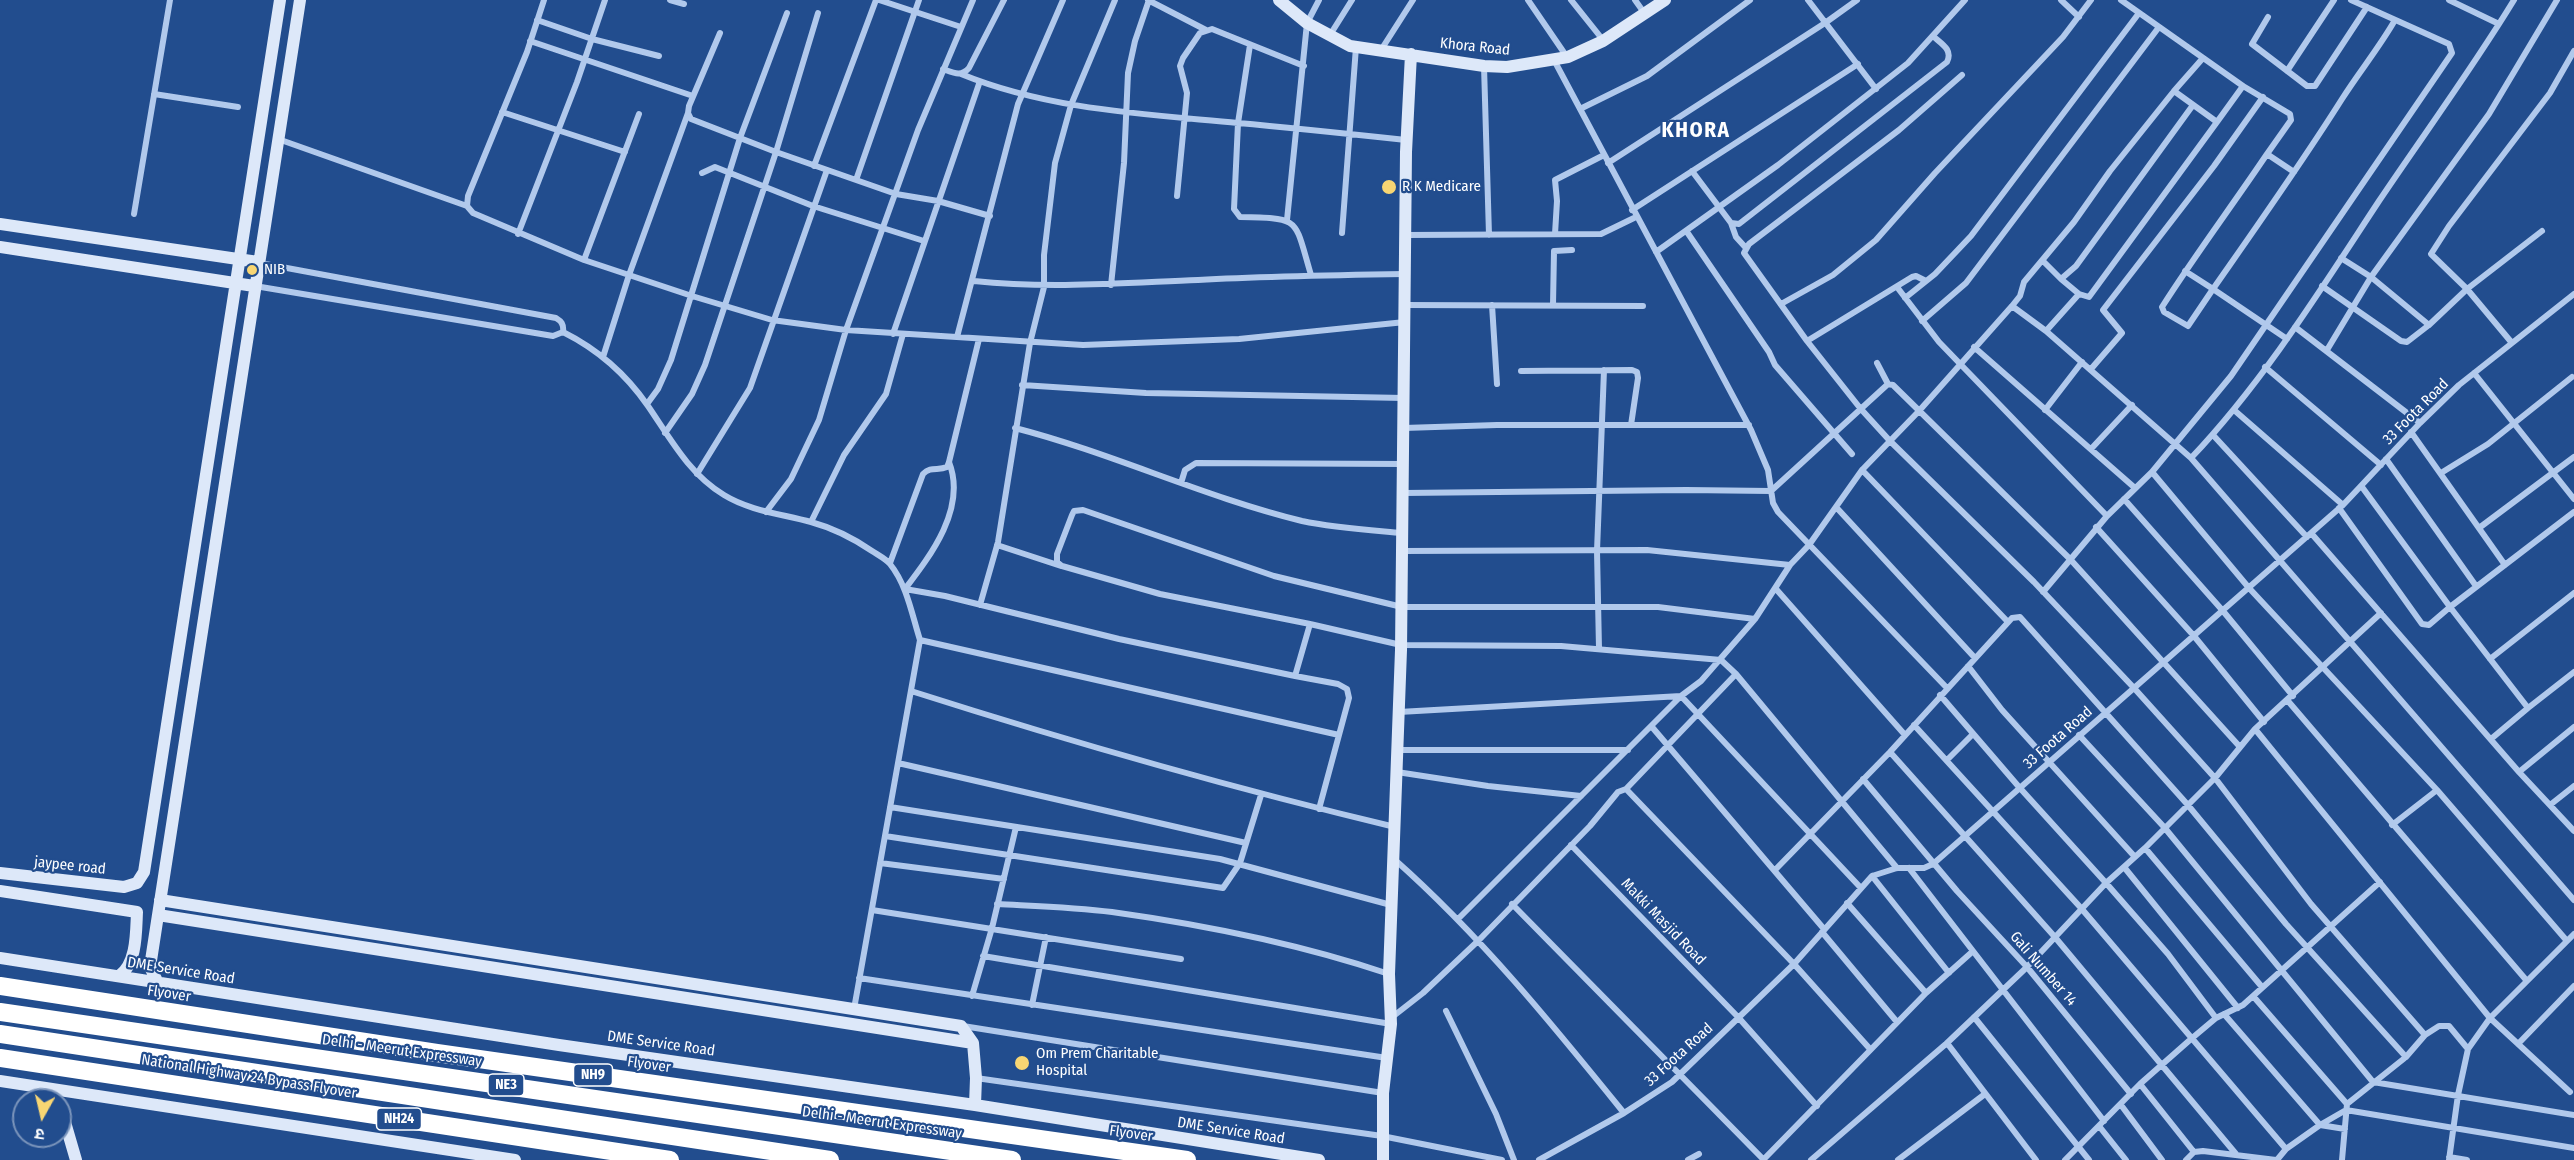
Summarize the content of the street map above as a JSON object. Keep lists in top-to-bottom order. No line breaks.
{"streets":{"highway":["Flyover","Delhi - Meerut Expressway","NH9","National Highway 24 Bypass Flyover","NE3","NH24"],"street":["Khora Road","33 Foota Road","jaypee road","Makki Masjid Road","Gali Number 14","DME Service Road"]},"crossings":[["33 Foota Road","Makki Masjid Road"],["33 Foota Road","Gali Number 14"]],"districts":["KHORA"],"places":["R K Medicare","NIB","Om Prem Charitable Hospital"],"north":"bottom"}
